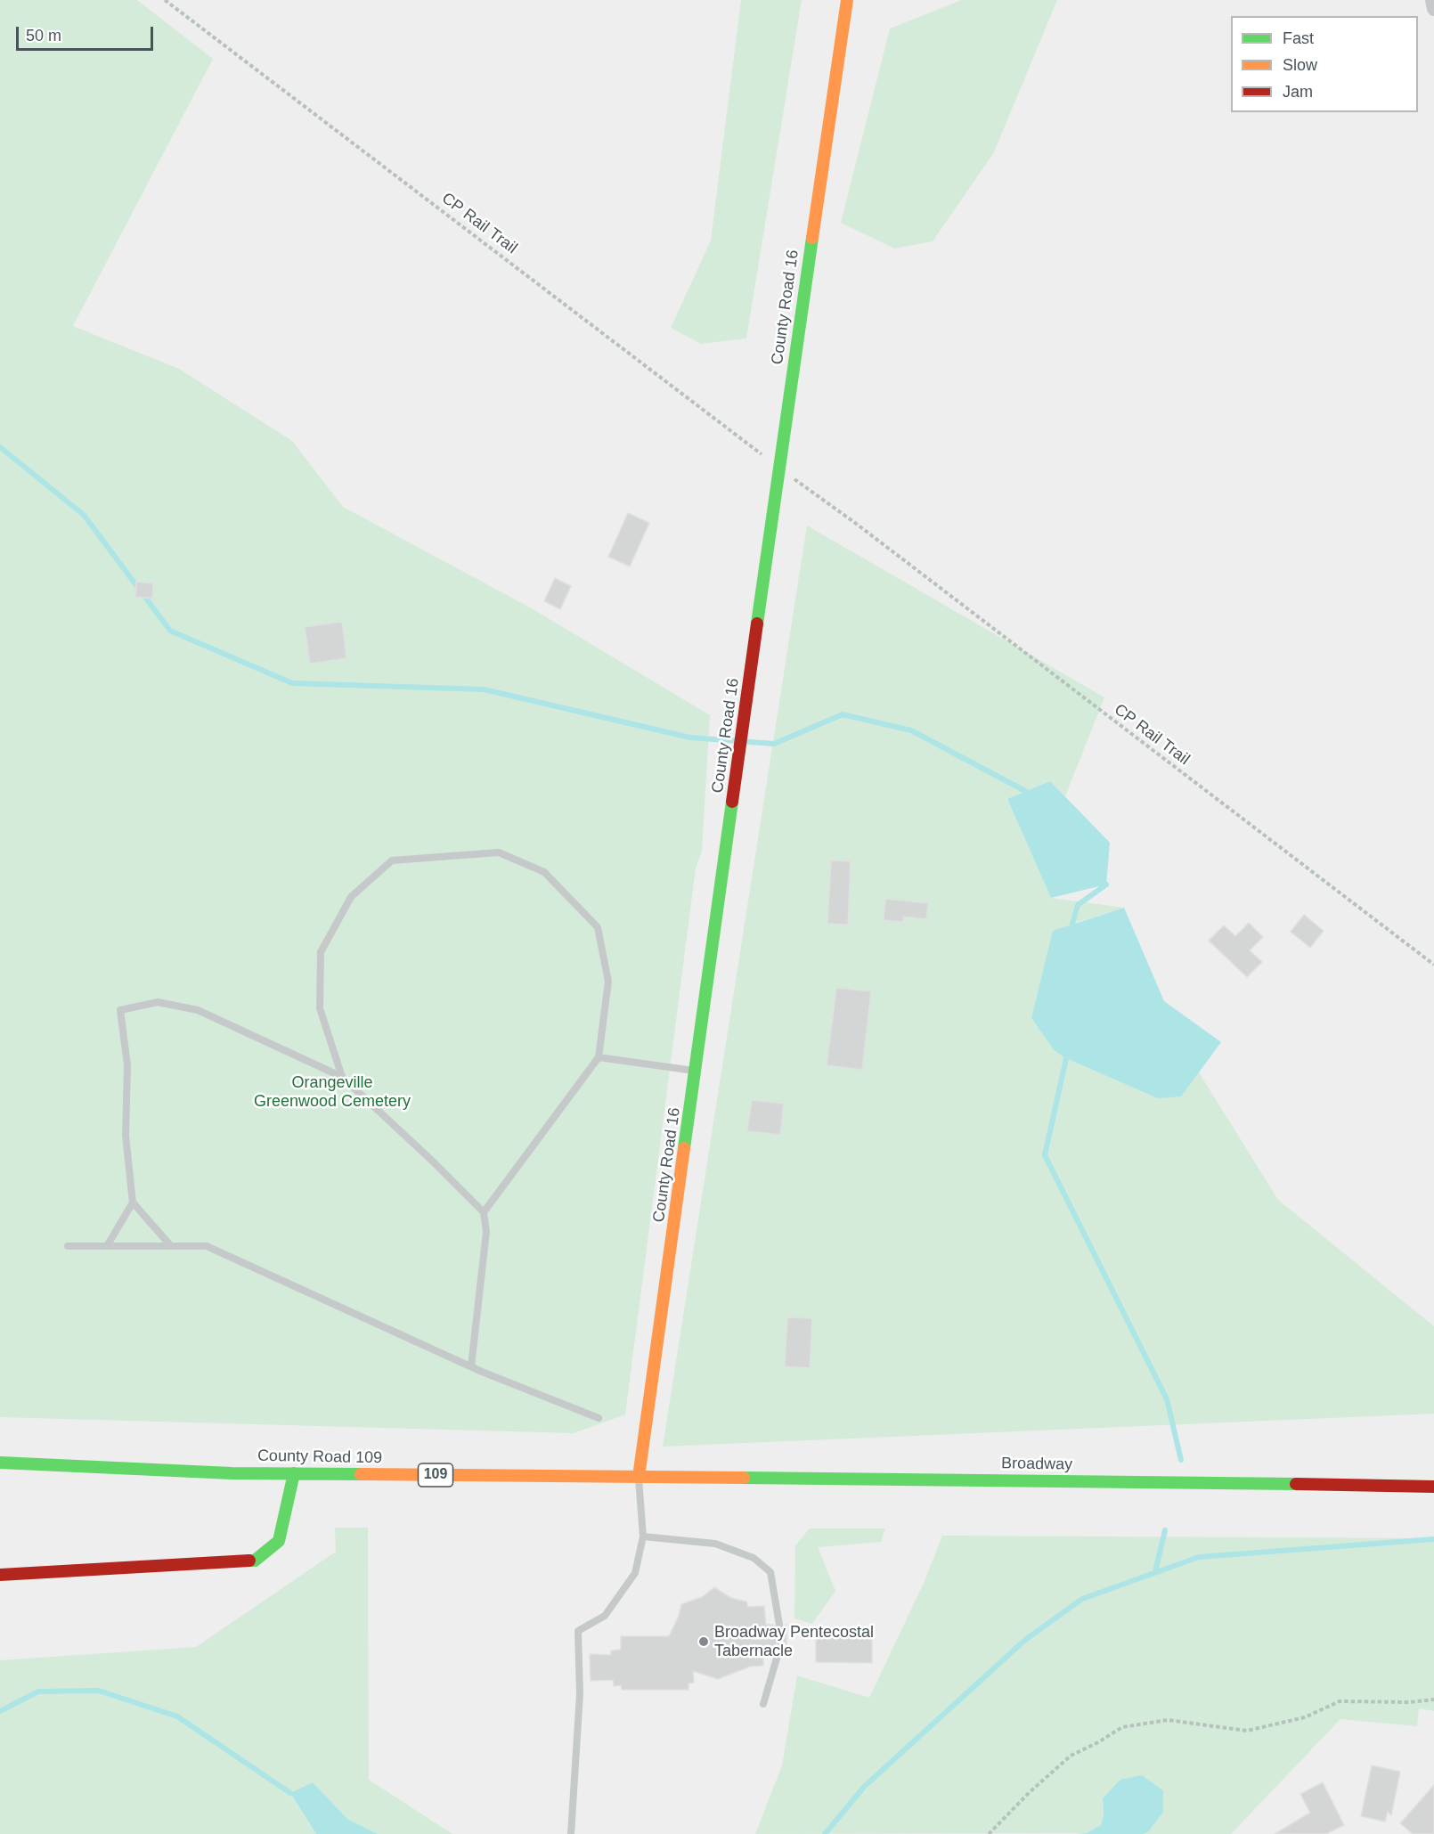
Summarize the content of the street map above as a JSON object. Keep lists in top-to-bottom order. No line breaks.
{"streets":{"main road":["County Road 16","County Road 109","Broadway","109"],"path":["CP Rail Trail"]},"crossings":[["CP Rail Trail","County Road 16"],["County Road 16","County Road 109"],["County Road 16","Broadway"],["County Road 109","Broadway"]],"parks":["Orangeville Greenwood Cemetery"],"places":["Broadway Pentecostal Tabernacle"],"legend":["Fast","Slow","Jam"],"scale_bar":"50 m"}
